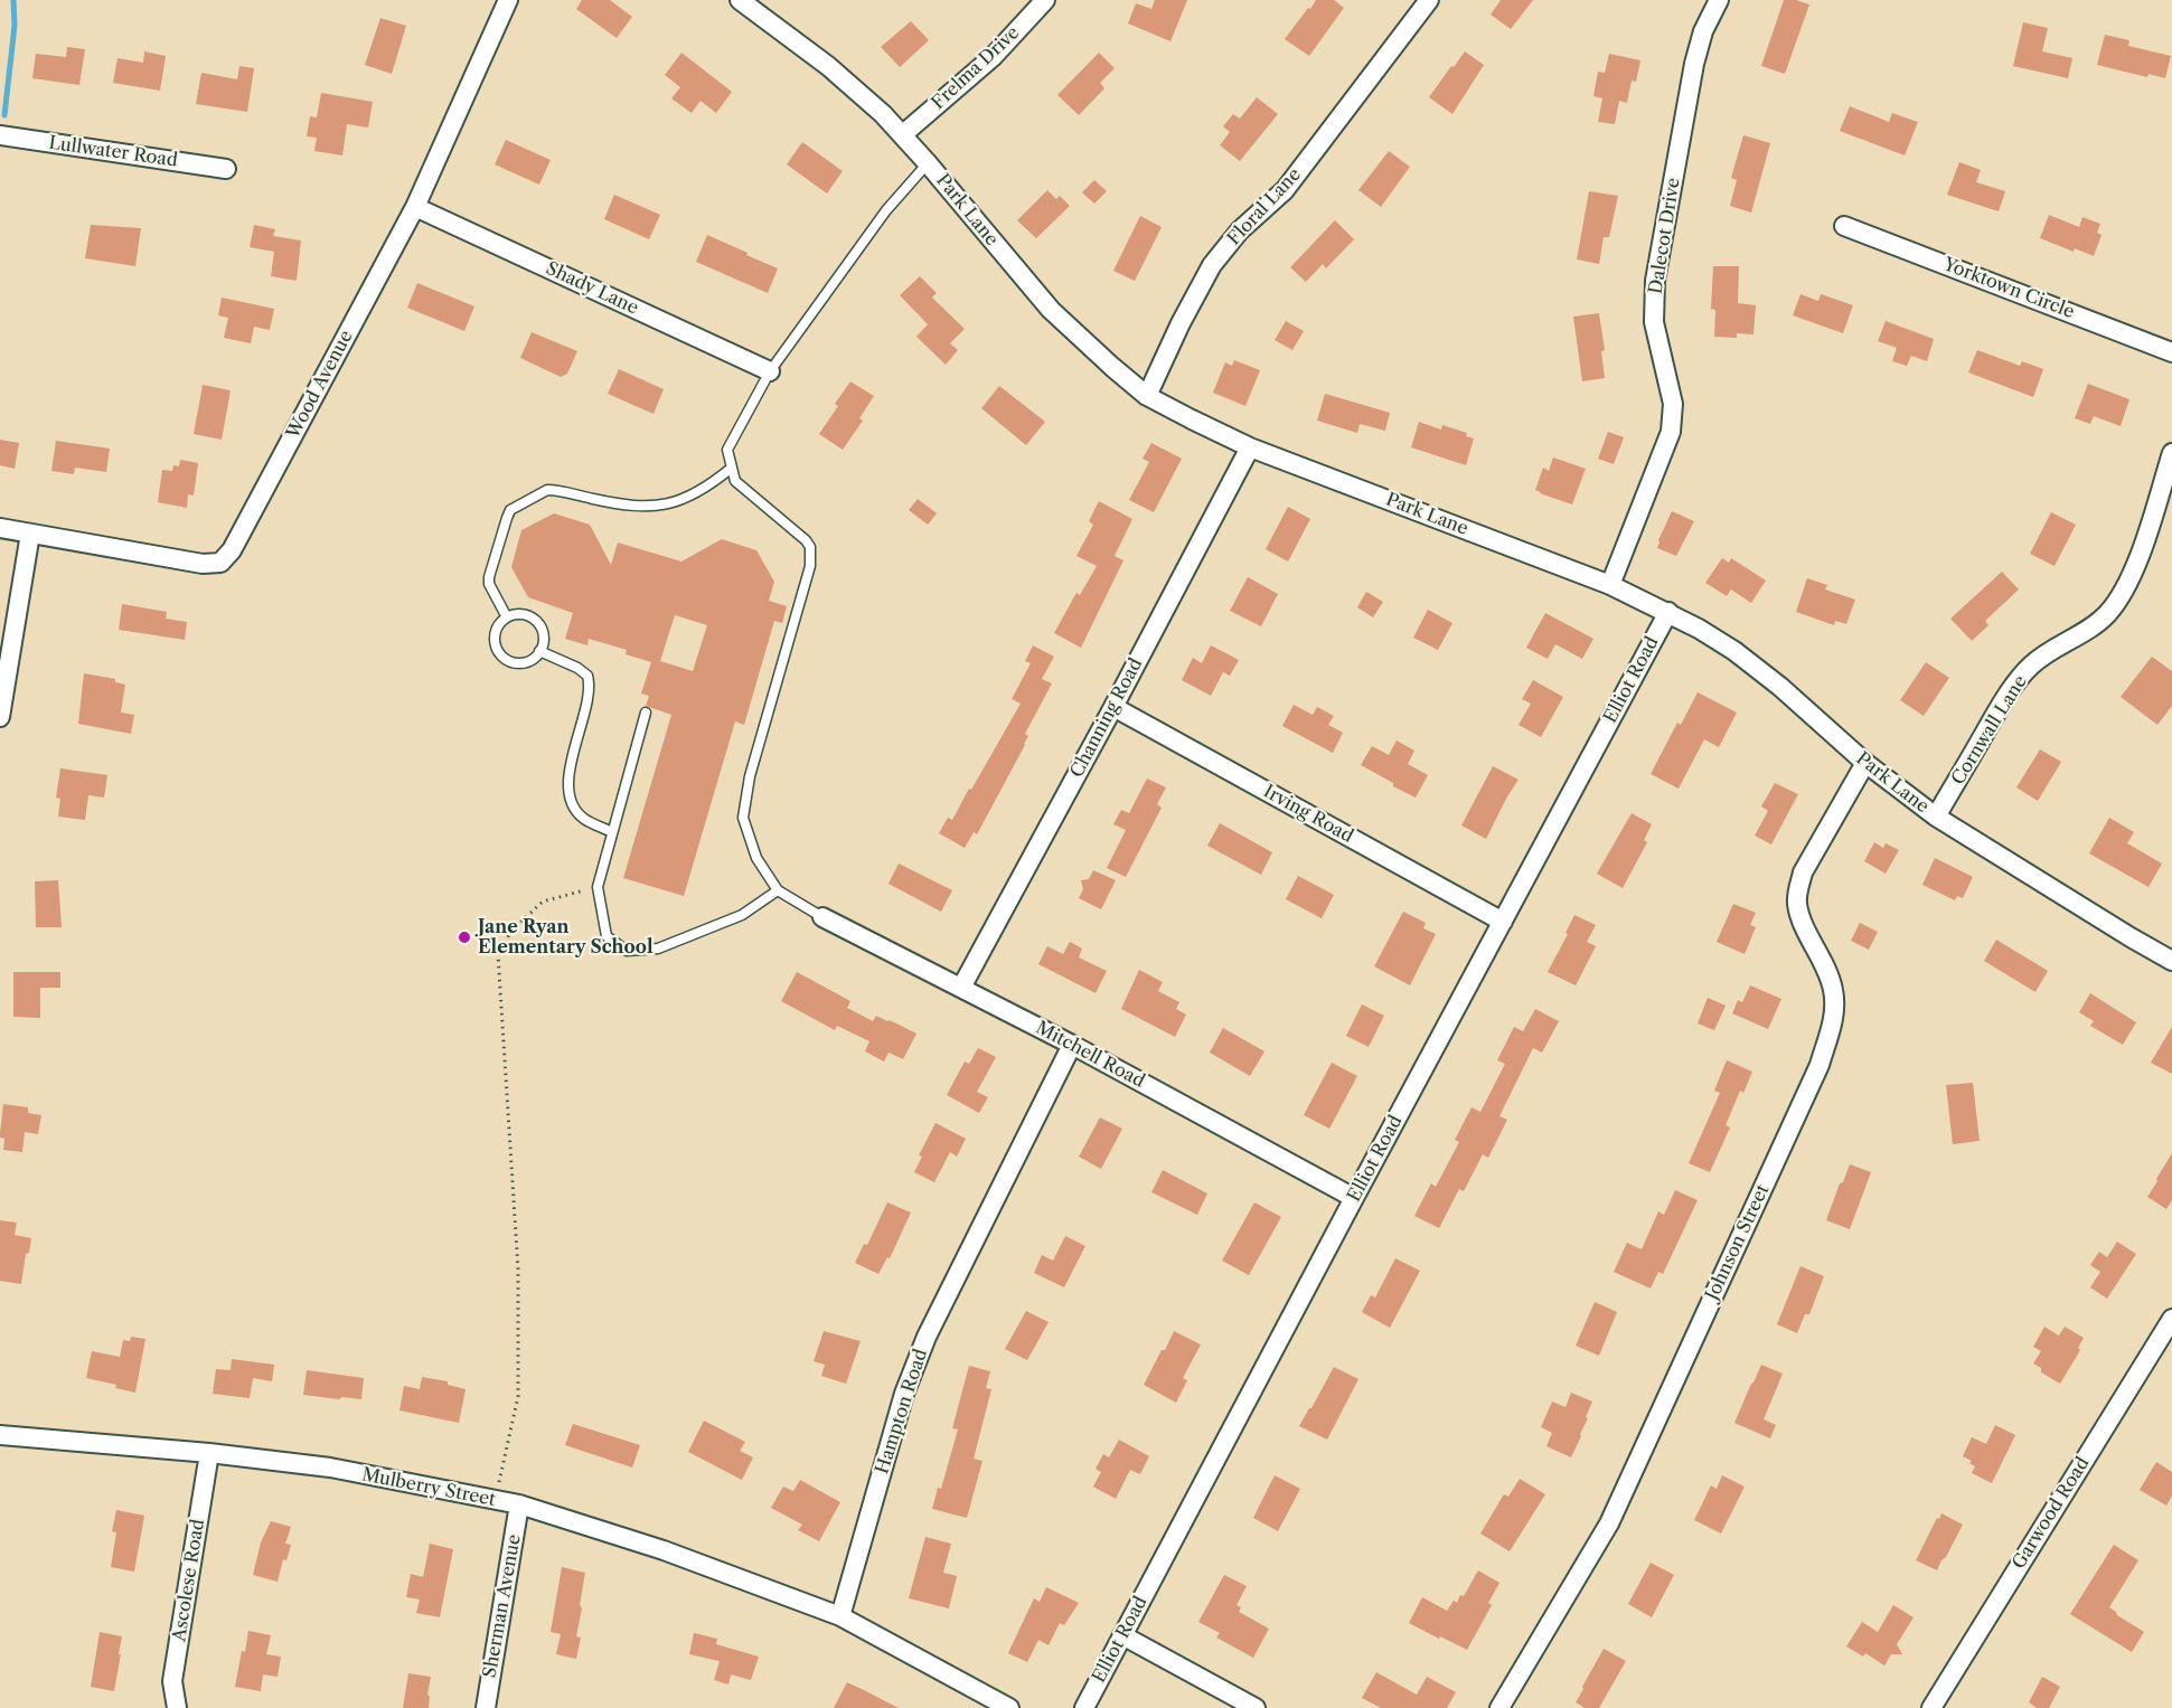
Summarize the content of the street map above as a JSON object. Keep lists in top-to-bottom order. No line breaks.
{"streets":{"street":["Frelma Drive","Lullwater Road","Floral Lane","Park Lane","Dalecot Drive","Shady Lane","Yorktown Circle","Wood Avenue","Elliot Road","Channing Road","Cornwall Lane","Irving Road","Mitchell Road","Johnson Street","Hampton Road","Mulberry Street","Garwood Road","Ascolese Road","Sherman Avenue"]},"crossings":[["Frelma Drive","Park Lane"],["Floral Lane","Park Lane"],["Park Lane","Dalecot Drive"],["Park Lane","Elliot Road"],["Park Lane","Channing Road"],["Park Lane","Cornwall Lane"],["Park Lane","Johnson Street"],["Shady Lane","Wood Avenue"],["Elliot Road","Irving Road"],["Elliot Road","Mitchell Road"],["Channing Road","Irving Road"],["Channing Road","Mitchell Road"],["Mitchell Road","Hampton Road"],["Hampton Road","Mulberry Street"],["Mulberry Street","Ascolese Road"],["Mulberry Street","Sherman Avenue"]],"places":["Jane Ryan Elementary School"]}
